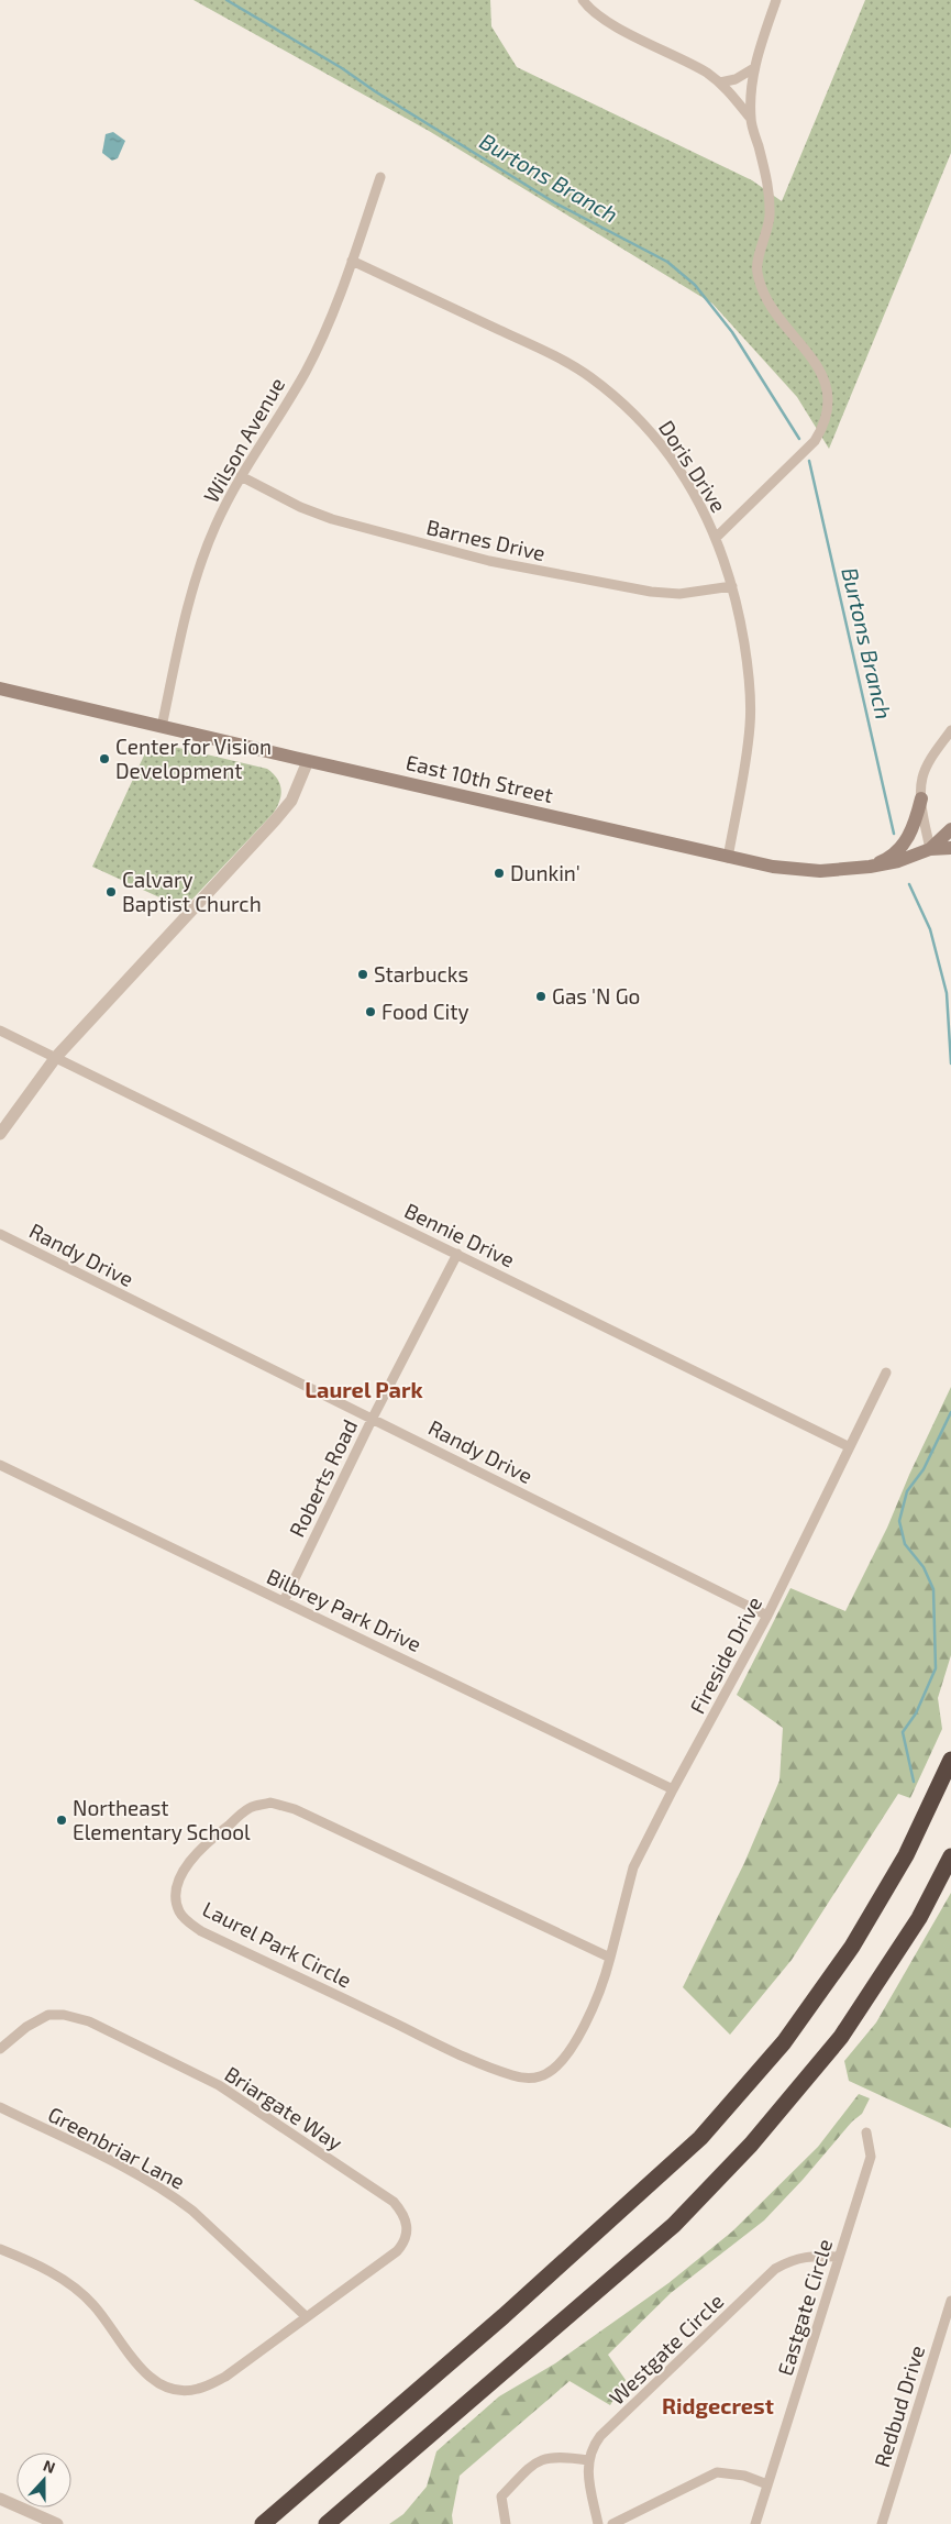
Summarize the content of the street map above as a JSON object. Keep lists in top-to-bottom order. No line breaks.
{"streets":{"main road":["East 10th Street"],"street":["Wilson Avenue","Doris Drive","Barnes Drive","Bennie Drive","Randy Drive","Roberts Road","Bilbrey Park Drive","Fireside Drive","Laurel Park Circle","Briargate Way","Greenbriar Lane","Eastgate Circle","Westgate Circle","Redbud Drive"]},"crossings":[["Wilson Avenue","Doris Drive"],["Wilson Avenue","Barnes Drive"],["Wilson Avenue","East 10th Street"],["Doris Drive","Barnes Drive"],["Doris Drive","East 10th Street"],["Bennie Drive","Roberts Road"],["Bennie Drive","Fireside Drive"],["Randy Drive","Roberts Road"],["Randy Drive","Fireside Drive"],["Roberts Road","Bilbrey Park Drive"],["Bilbrey Park Drive","Fireside Drive"],["Fireside Drive","Laurel Park Circle"],["Briargate Way","Greenbriar Lane"],["Eastgate Circle","Westgate Circle"]],"districts":["Laurel Park","Ridgecrest"],"water":["Burtons Branch"],"places":["Center for Vision Development","Dunkin'","Calvary Baptist Church","Starbucks","Gas 'N Go","Food City","Northeast Elementary School"],"north":"top"}
